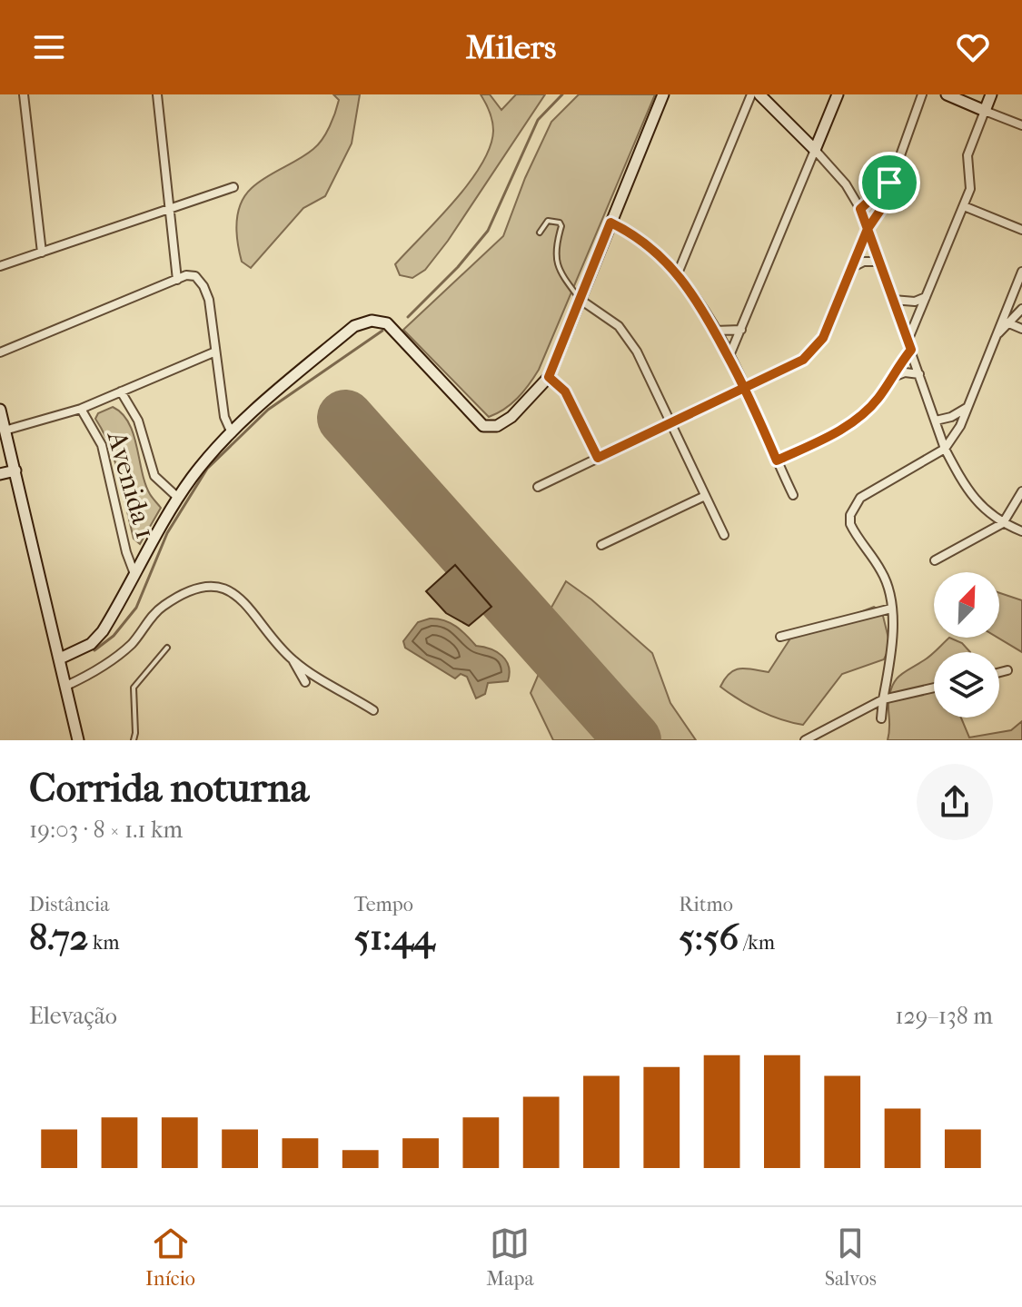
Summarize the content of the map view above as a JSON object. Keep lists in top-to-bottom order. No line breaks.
{"streets":{"street":["Avenida 1"]},"north":"top right","page":{"header":"Milers","heading":["Corrida noturna","19:03 · 8 × 1.1 km"],"stats":[["Distância","8.72 km"],["Tempo","51:44"],["Ritmo","5:56 /km"]],"chart":["Elevação","129–138 m"],"tabs":["Início","Mapa","Salvos"]}}
